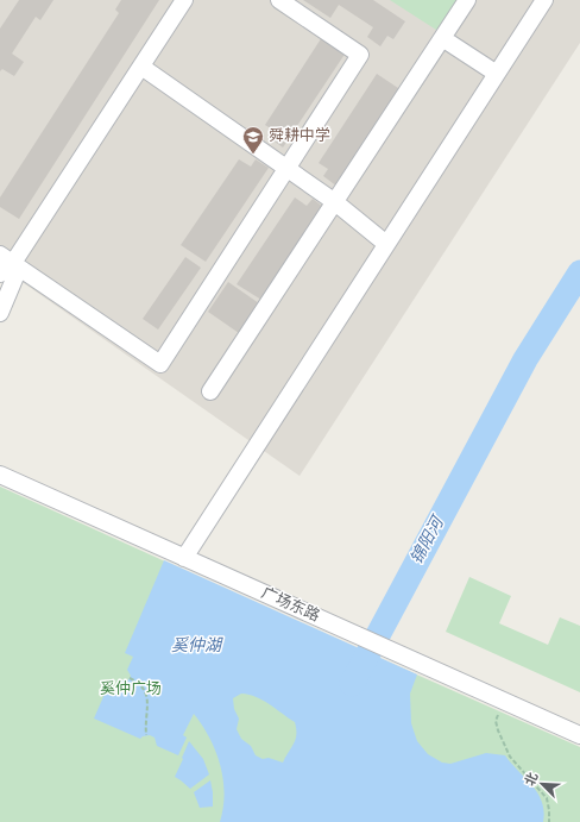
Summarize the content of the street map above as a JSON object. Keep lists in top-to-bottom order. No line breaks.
{"streets":{"street":["广场东路"]},"water":["锦阳河","奚仲湖"],"parks":["奚仲广场"],"places":{"school or university":["舜耕中学"]},"north":"top left"}
